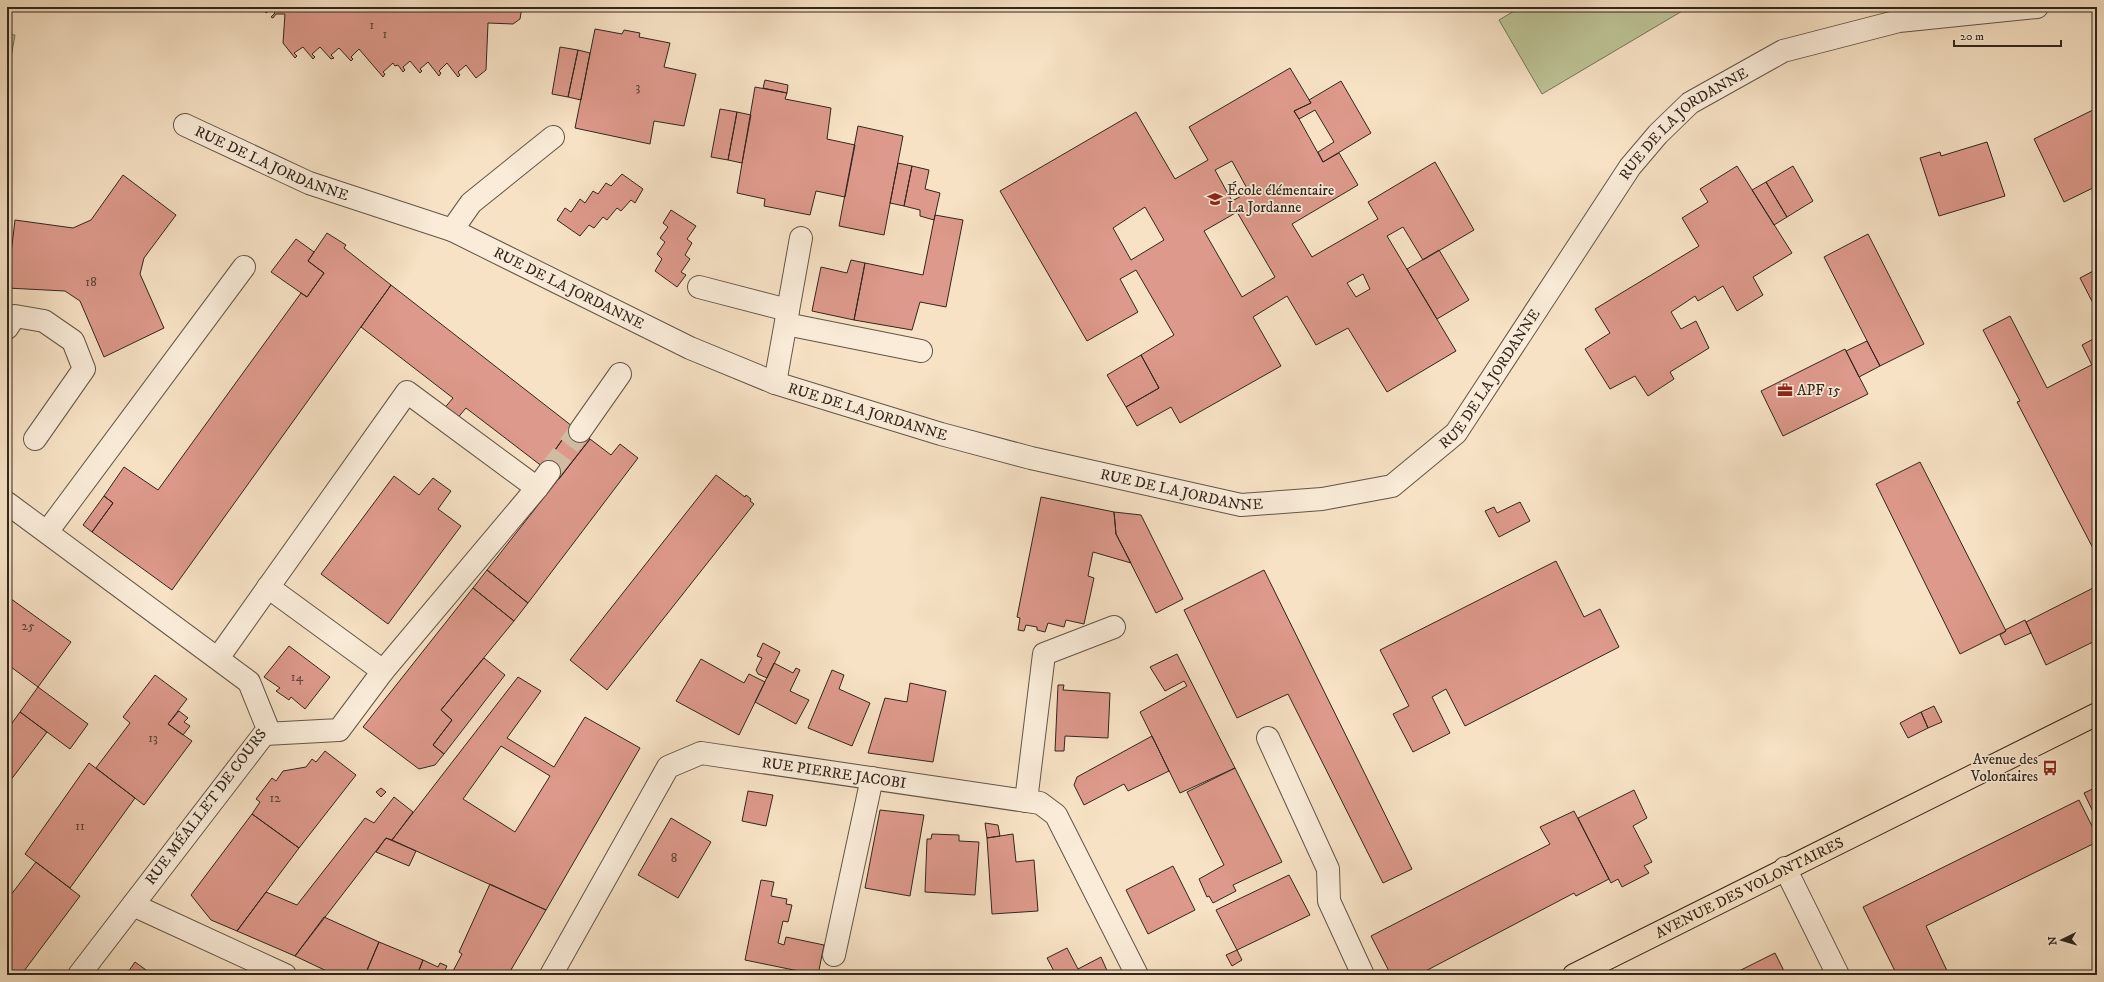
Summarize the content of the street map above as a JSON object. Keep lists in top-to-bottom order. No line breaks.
{"streets":{"main road":["AVENUE DES VOLONTAIRES"],"street":["RUE DE LA JORDANNE","RUE PIERRE JACOBI","RUE MÉALLET DE COURS"]},"places":{"school or university":["École élémentaire La Jordanne"],"office":["APF 15"],"bus stop":["Avenue des Volontaires"]},"house_numbers":["1","1","3","18","25","14","13","12","11","8"],"scale_bar":"20 m","north":"left"}
